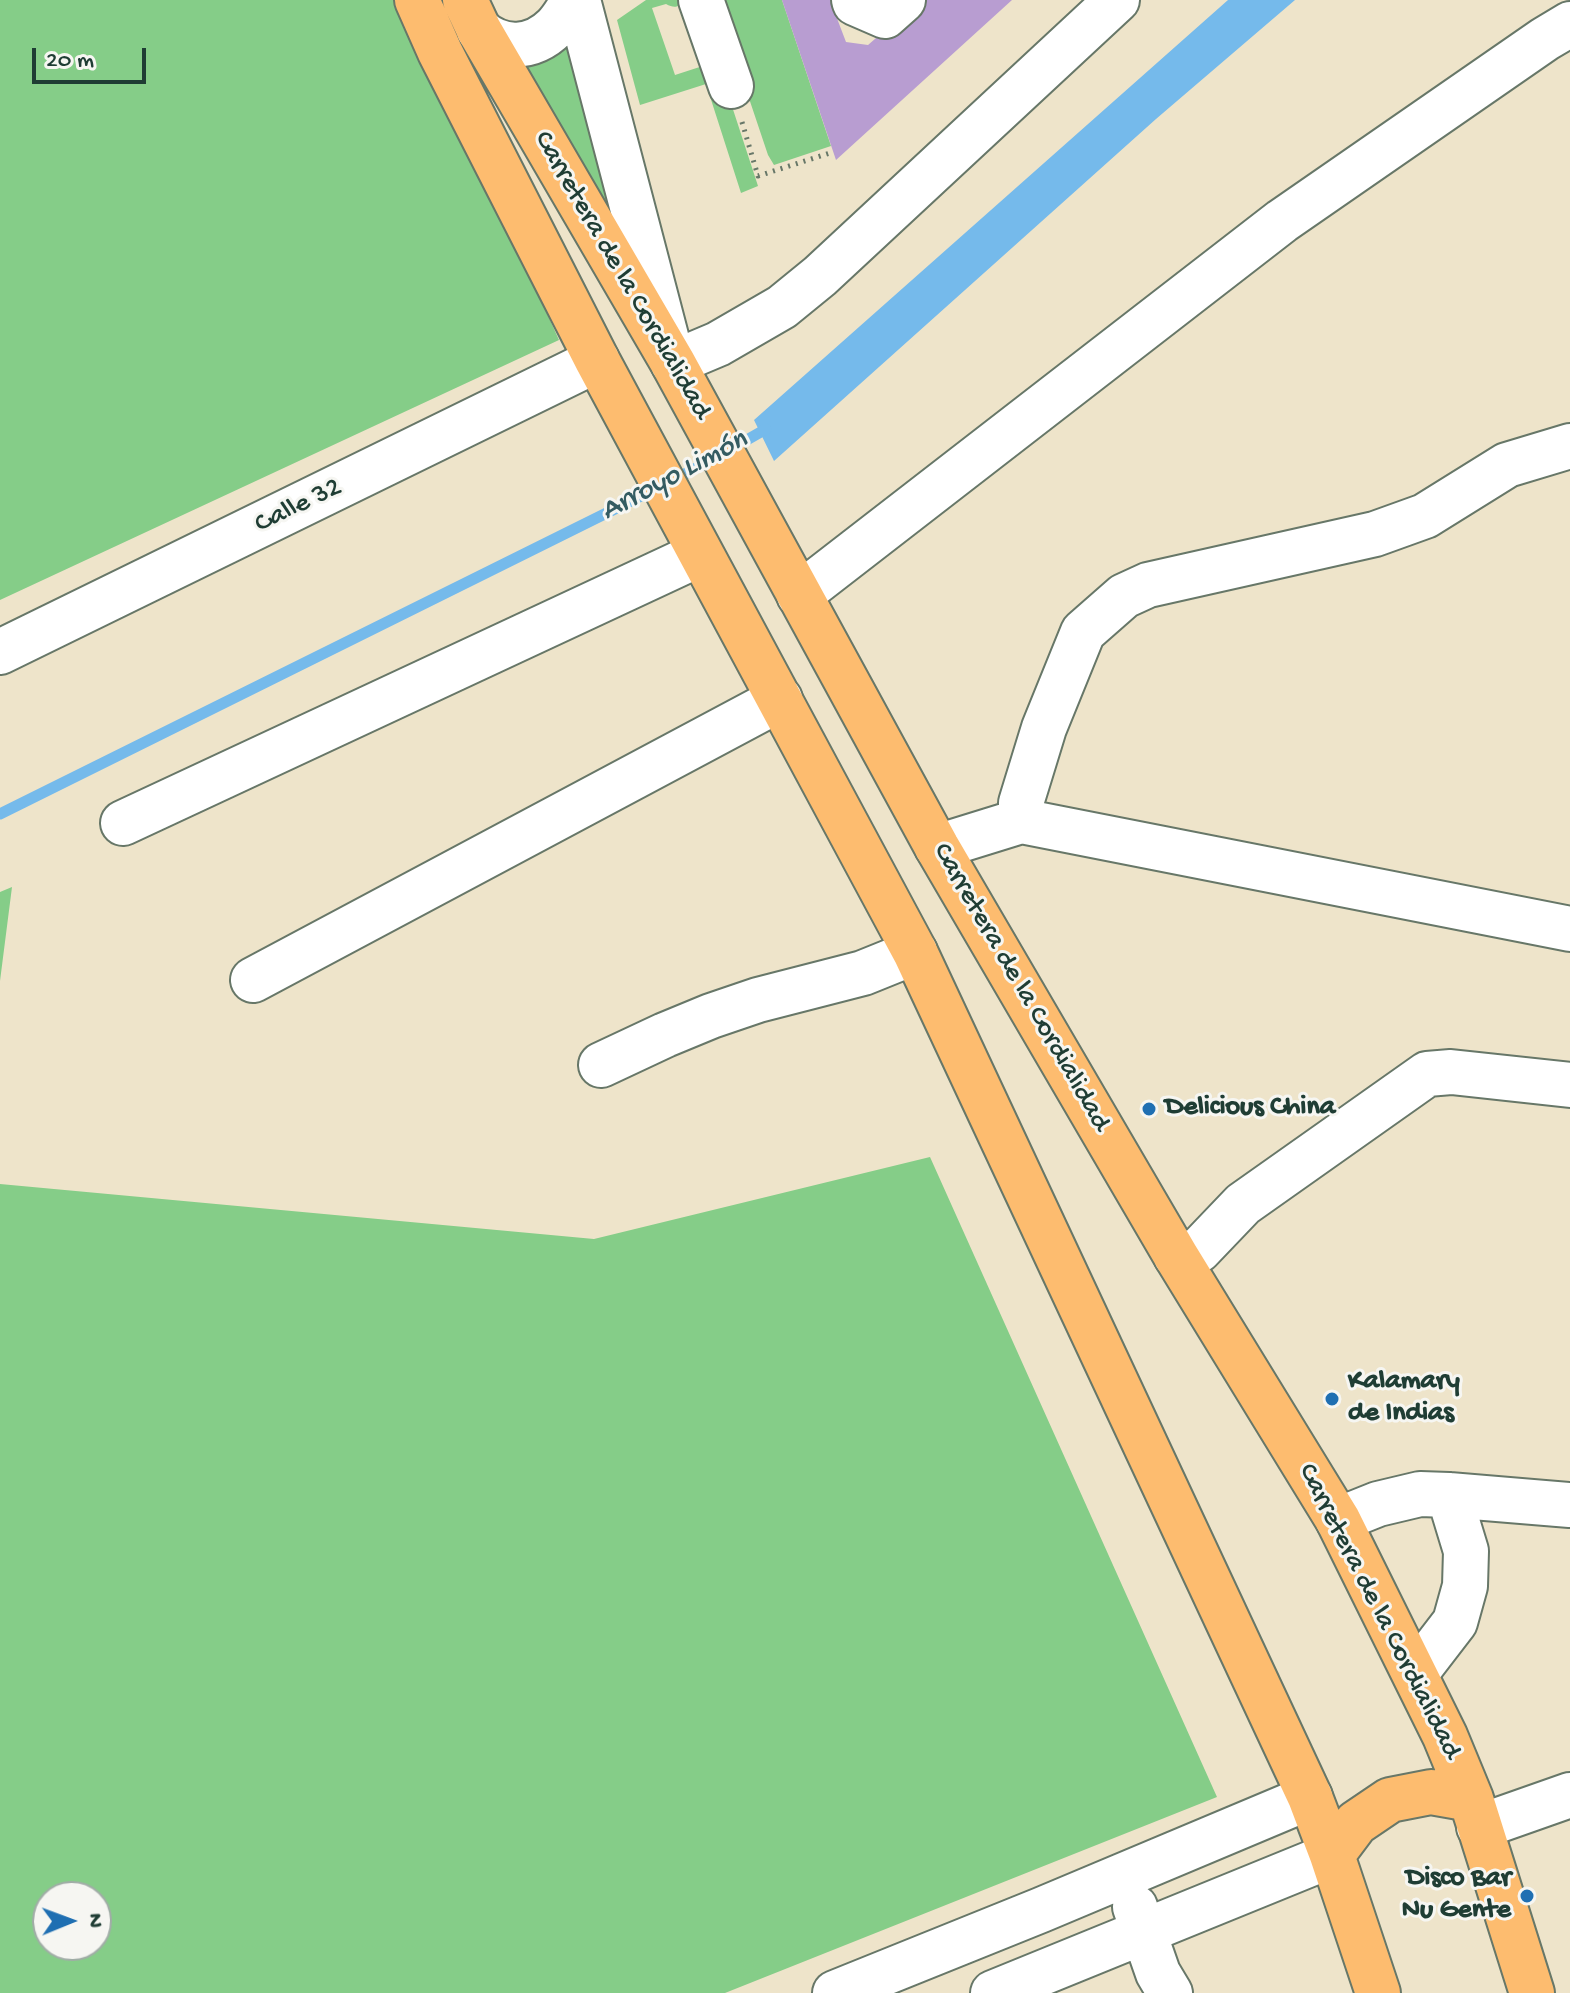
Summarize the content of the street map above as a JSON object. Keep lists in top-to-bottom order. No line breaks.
{"streets":{"highway":["Carretera de la Cordialidad"],"street":["Calle 32"]},"crossings":[["Carretera de la Cordialidad","Calle 32"]],"water":["Arroyo Limón"],"places":["Delicious China","Kalamary de Indias","Disco Bar Nu Gente"],"scale_bar":"20 m","north":"right"}
